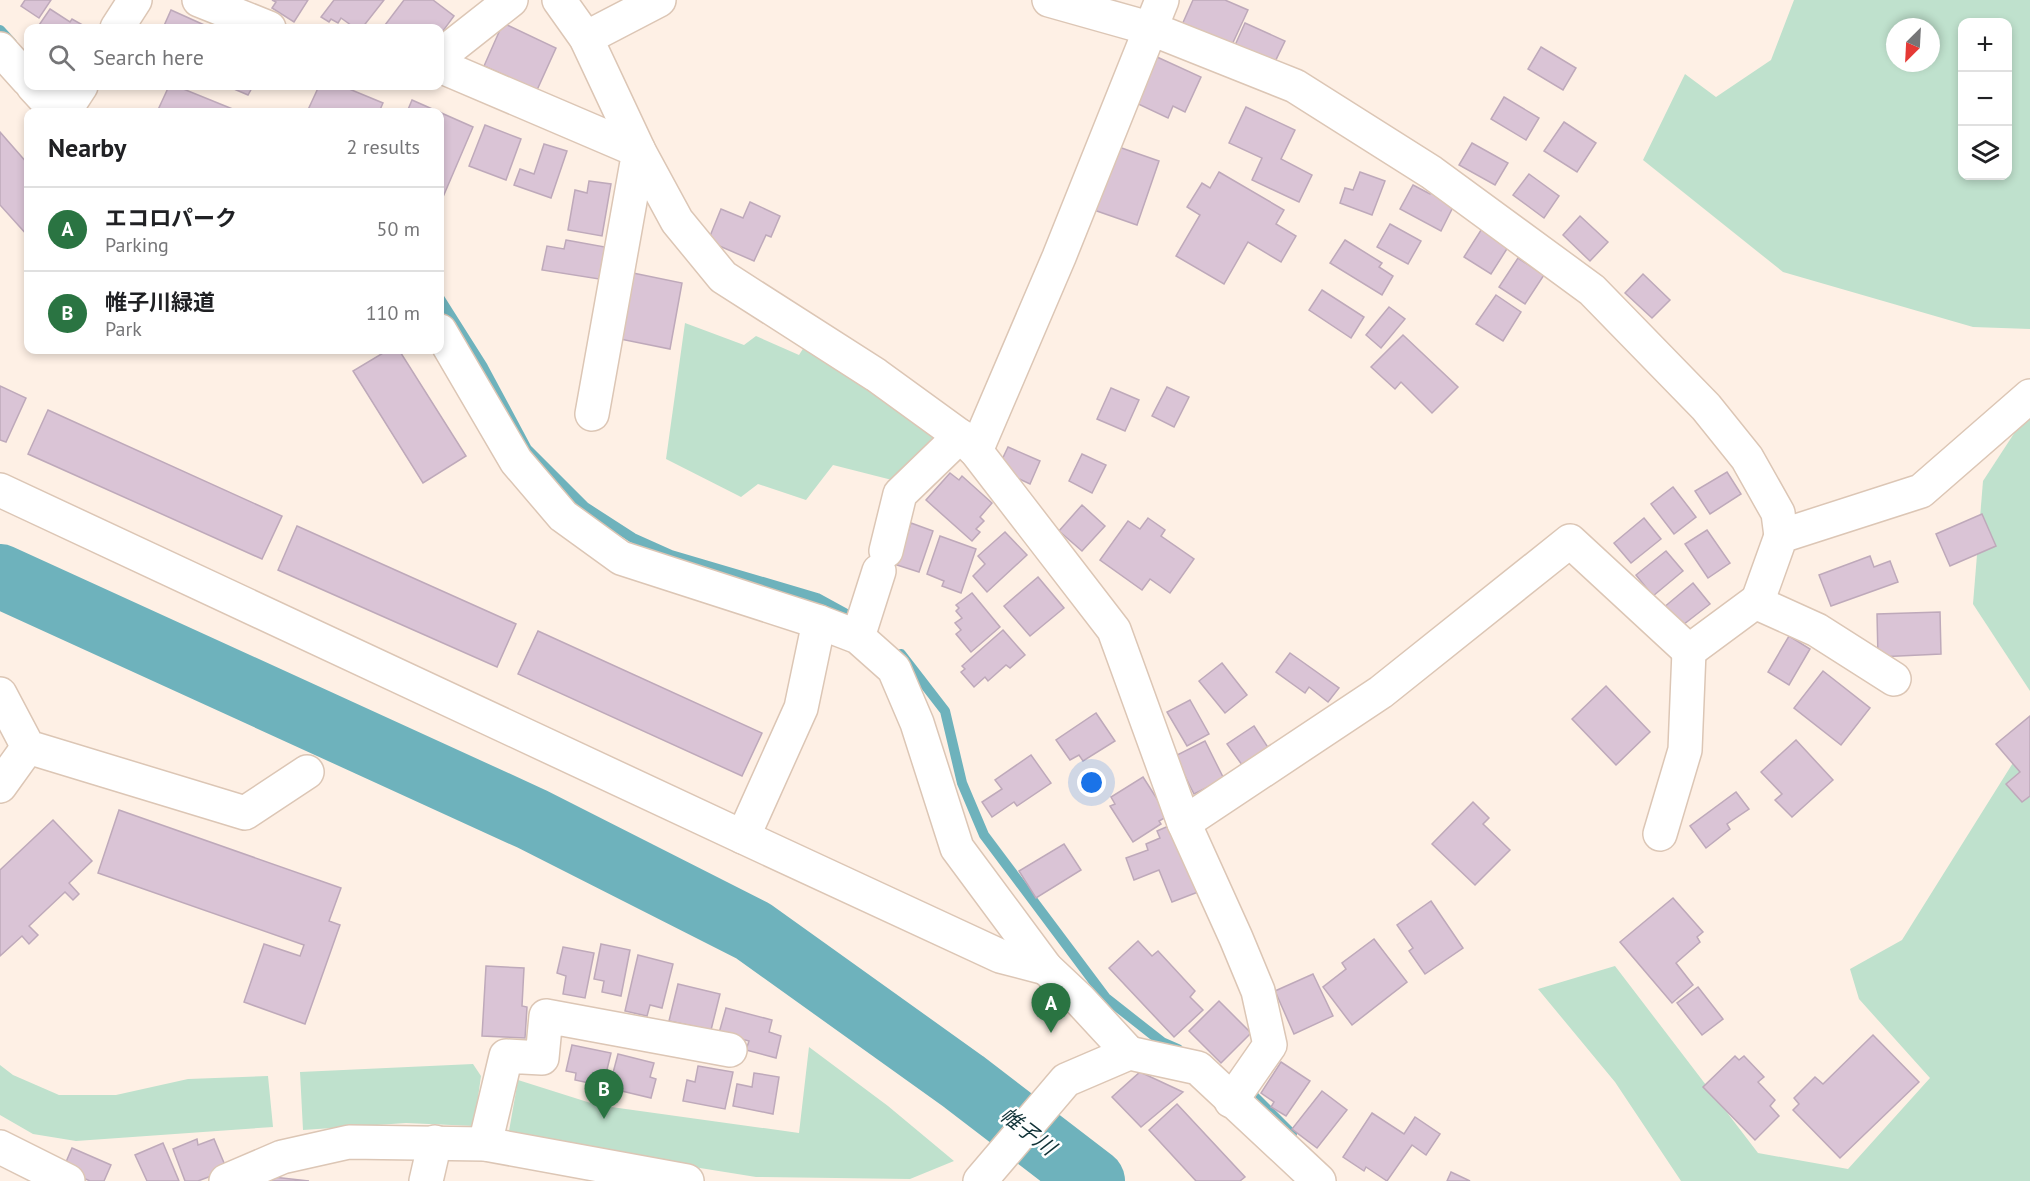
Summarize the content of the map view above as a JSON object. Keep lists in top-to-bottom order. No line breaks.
{"water":["帷子川"],"north":"bottom left","page":{"map_buttons":["+","−"],"search":"Search here","heading":["Nearby","2 results"],"list":[{"mark":"A","name":"エコロパーク","note":"Parking","value":"50 m"},{"mark":"B","name":"帷子川緑道","note":"Park","value":"110 m"}],"pins":["A","B"]}}
